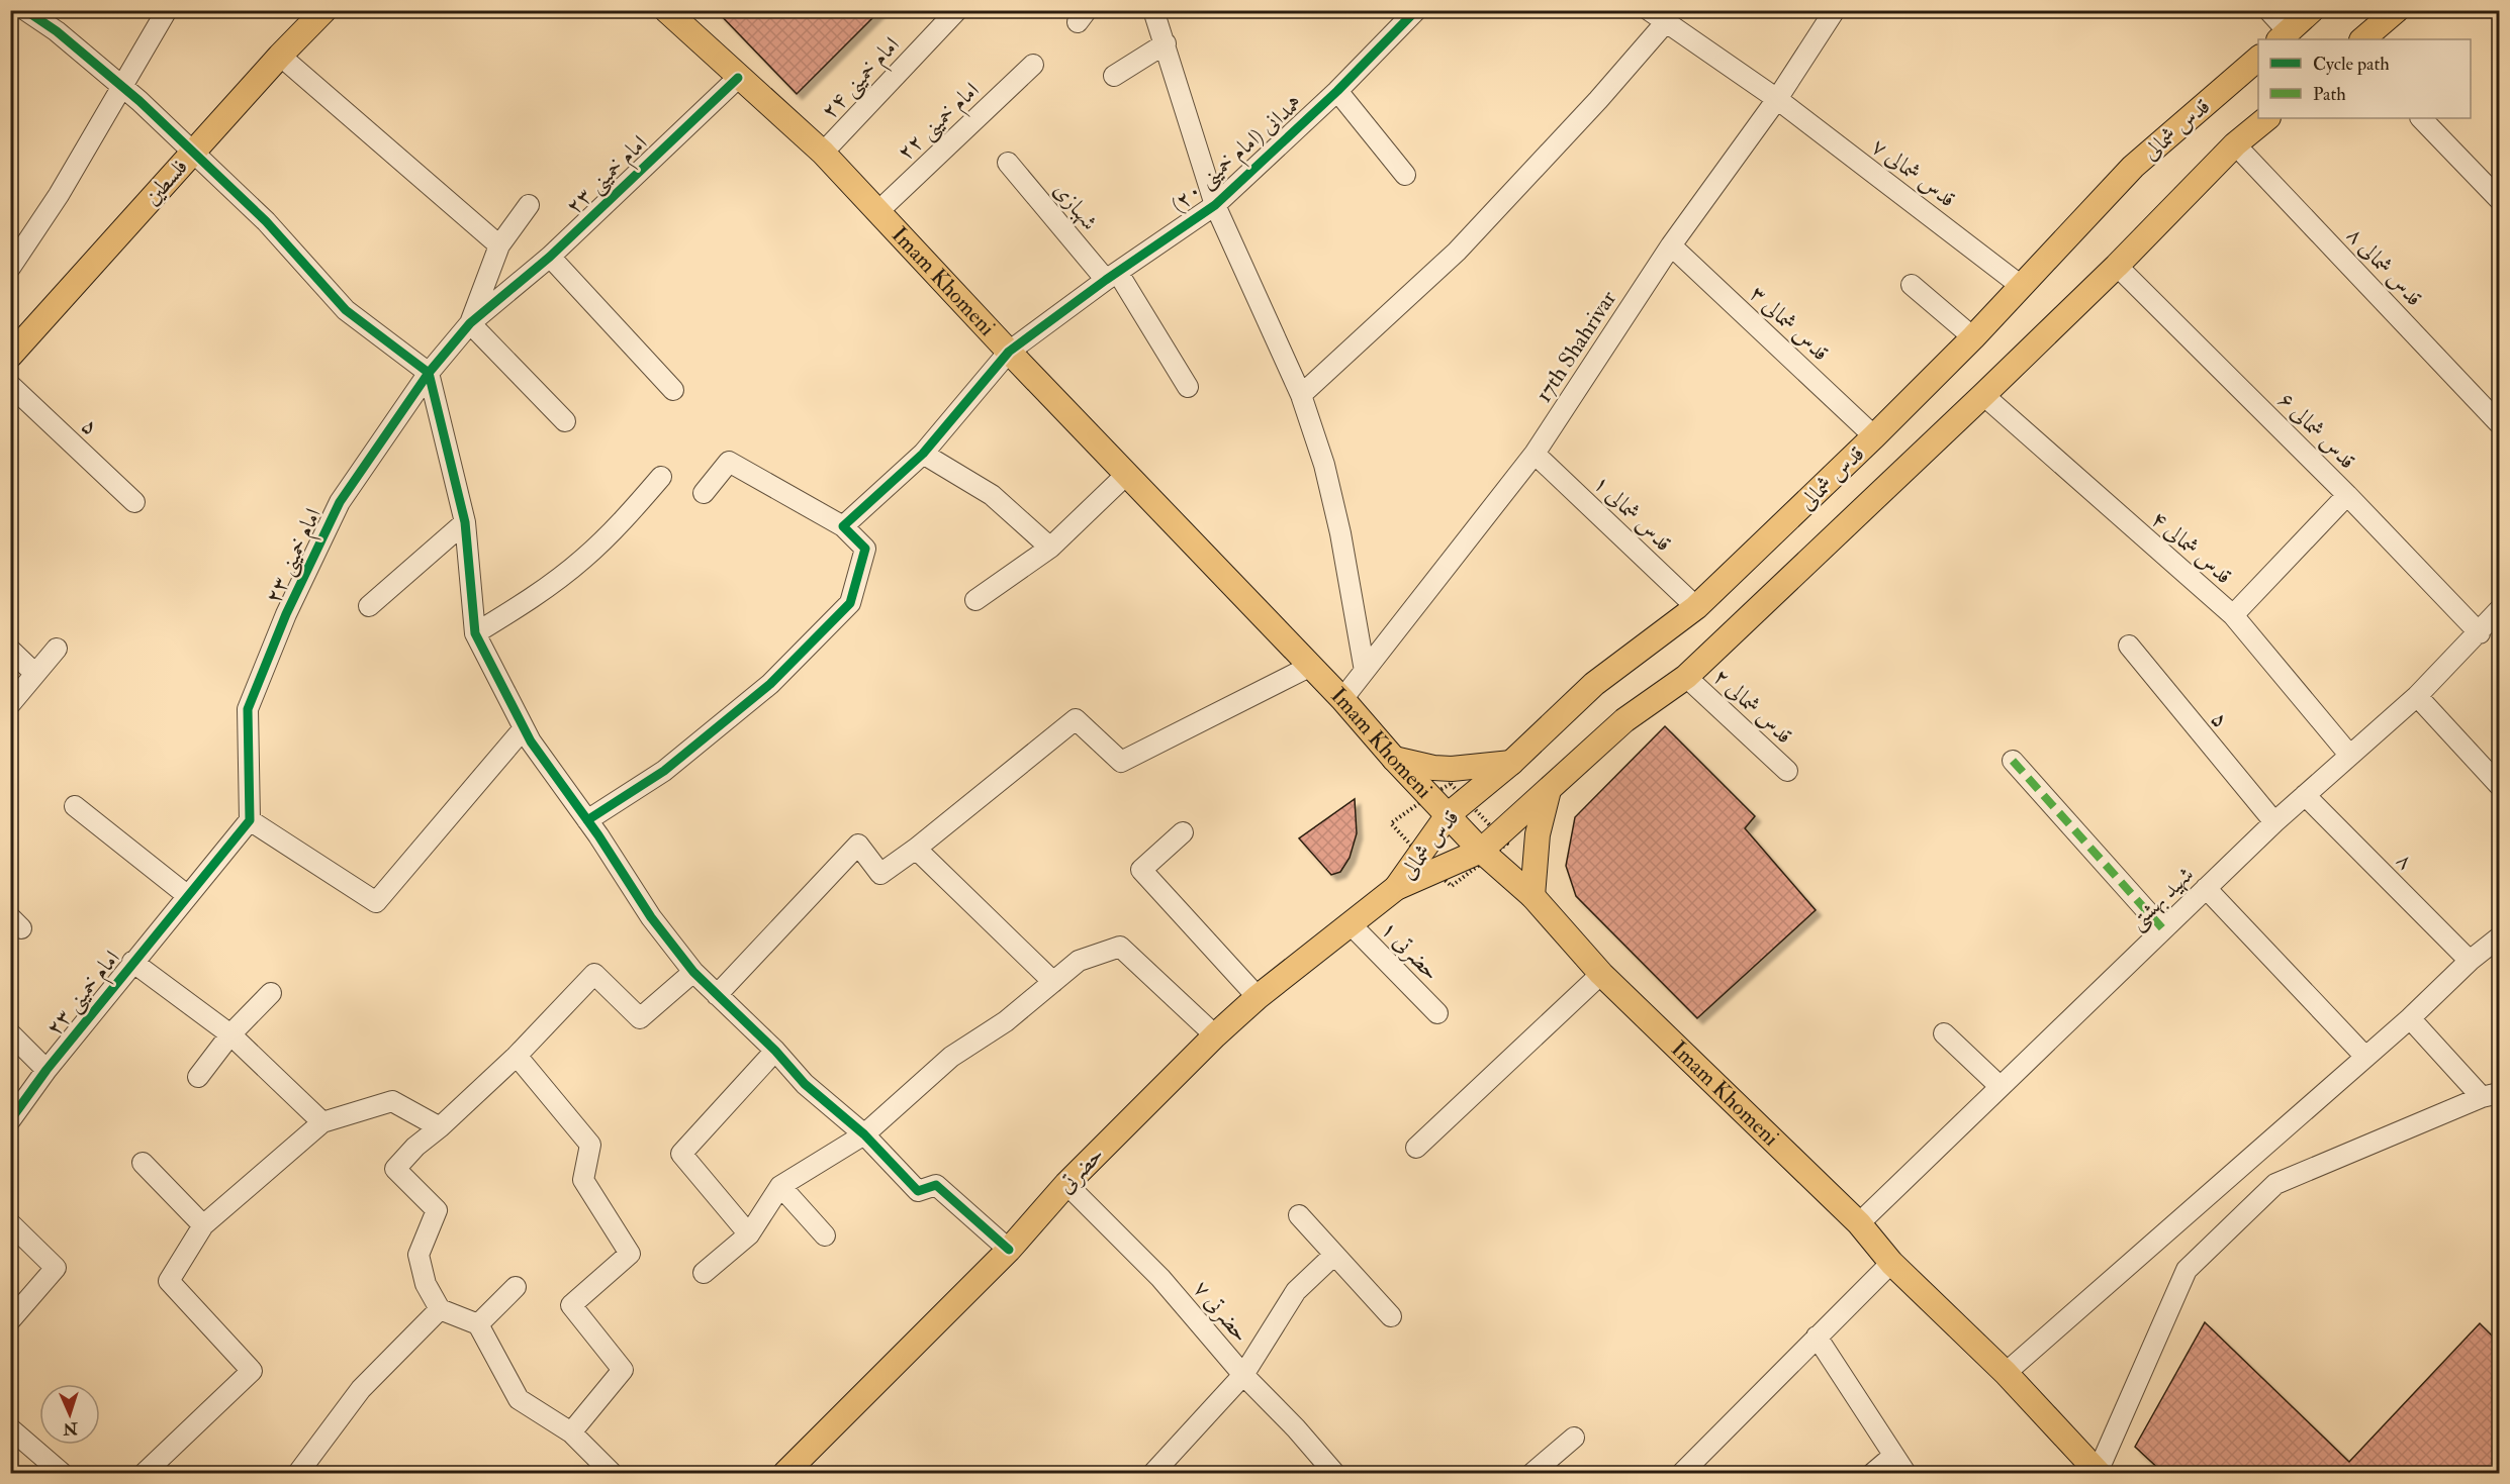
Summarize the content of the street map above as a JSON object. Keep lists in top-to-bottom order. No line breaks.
{"streets":{"main road":["قدس شمالی","فلسطین","Imam Khomeni","حضرتی"],"street":["امام خمینی ۲۴","امام خمینی ۲۲","همدانی (امام خمینی ۲۰)","۷ قدس شمالی","امام خمینی ۲۳","شهبازی","قدس شمالی ۸","۳ قدس شمالی","17th Shahrivar","۵","قدس شمالی ۶","قدس شمالی ۱","قدس شمالی ۴","قدس شمالی ۲","۸","شهید بهشتی","حضرتی ۱","حضرتی ۷"]},"crossings":[["امام خمینی ۲۴","Imam Khomeni"],["امام خمینی ۲۲","Imam Khomeni"],["قدس شمالی","۷ قدس شمالی"],["قدس شمالی","قدس شمالی ۸"],["قدس شمالی","Imam Khomeni"],["قدس شمالی","۳ قدس شمالی"],["قدس شمالی","قدس شمالی ۶"],["قدس شمالی","قدس شمالی ۱"],["قدس شمالی","قدس شمالی ۴"],["قدس شمالی","قدس شمالی ۲"],["قدس شمالی","حضرتی"],["همدانی (امام خمینی ۲۰)","شهبازی"],["همدانی (امام خمینی ۲۰)","Imam Khomeni"],["۷ قدس شمالی","17th Shahrivar"],["امام خمینی ۲۳","Imam Khomeni"],["Imam Khomeni","17th Shahrivar"],["Imam Khomeni","شهید بهشتی"],["۳ قدس شمالی","17th Shahrivar"],["17th Shahrivar","قدس شمالی ۱"],["۵","شهید بهشتی"],["قدس شمالی ۶","شهید بهشتی"],["قدس شمالی ۴","شهید بهشتی"],["۸","شهید بهشتی"],["حضرتی ۱","حضرتی"],["حضرتی","حضرتی ۷"]],"legend":["Cycle path","Path"],"north":"bottom"}
